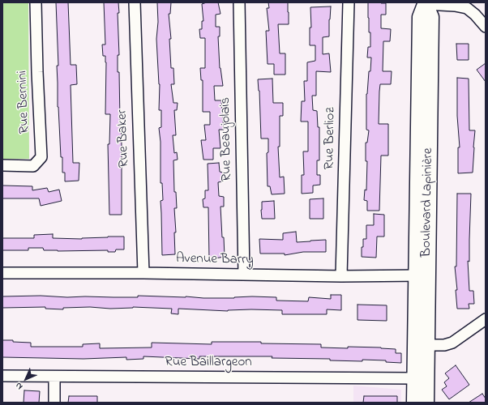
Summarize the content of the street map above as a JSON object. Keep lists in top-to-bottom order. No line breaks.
{"streets":{"main road":["Boulevard Lapinière"],"street":["Rue Bernini","Rue Baker","Rue Berlioz","Rue Beaujolais","Avenue Barry","Rue Baillargeon"]},"crossings":[["Rue Baker","Avenue Barry"],["Rue Berlioz","Avenue Barry"],["Rue Beaujolais","Avenue Barry"],["Boulevard Lapinière","Avenue Barry"],["Boulevard Lapinière","Rue Baillargeon"]],"north":"bottom left"}
